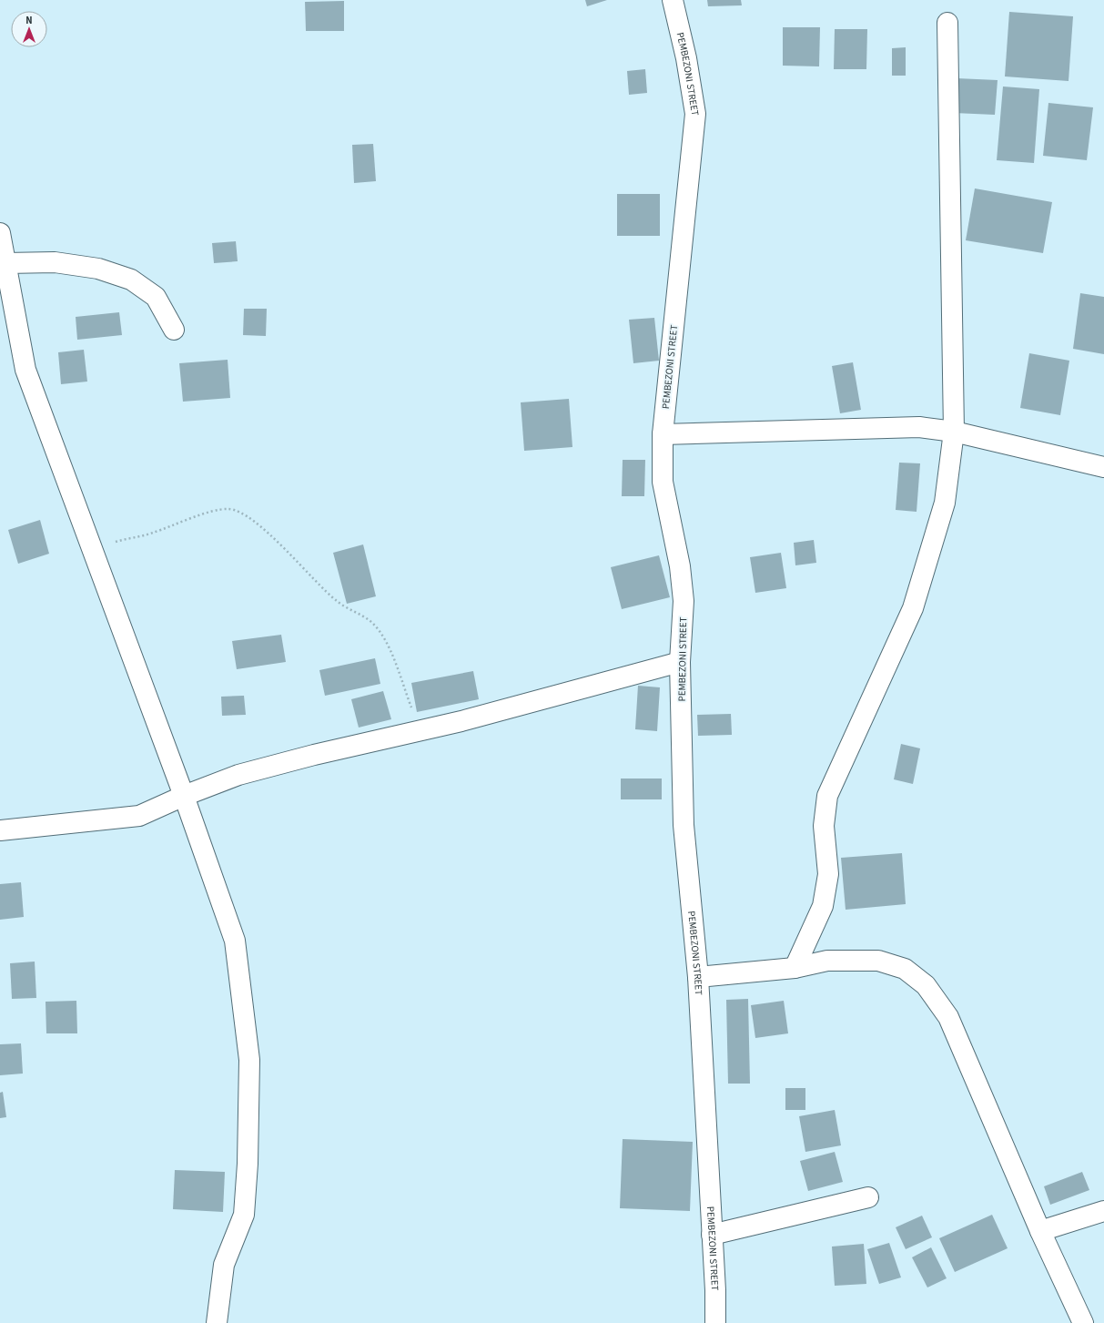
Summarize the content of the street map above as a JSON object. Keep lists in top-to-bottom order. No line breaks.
{"streets":{"street":["PEMBEZONI STREET"]},"north":"top"}
